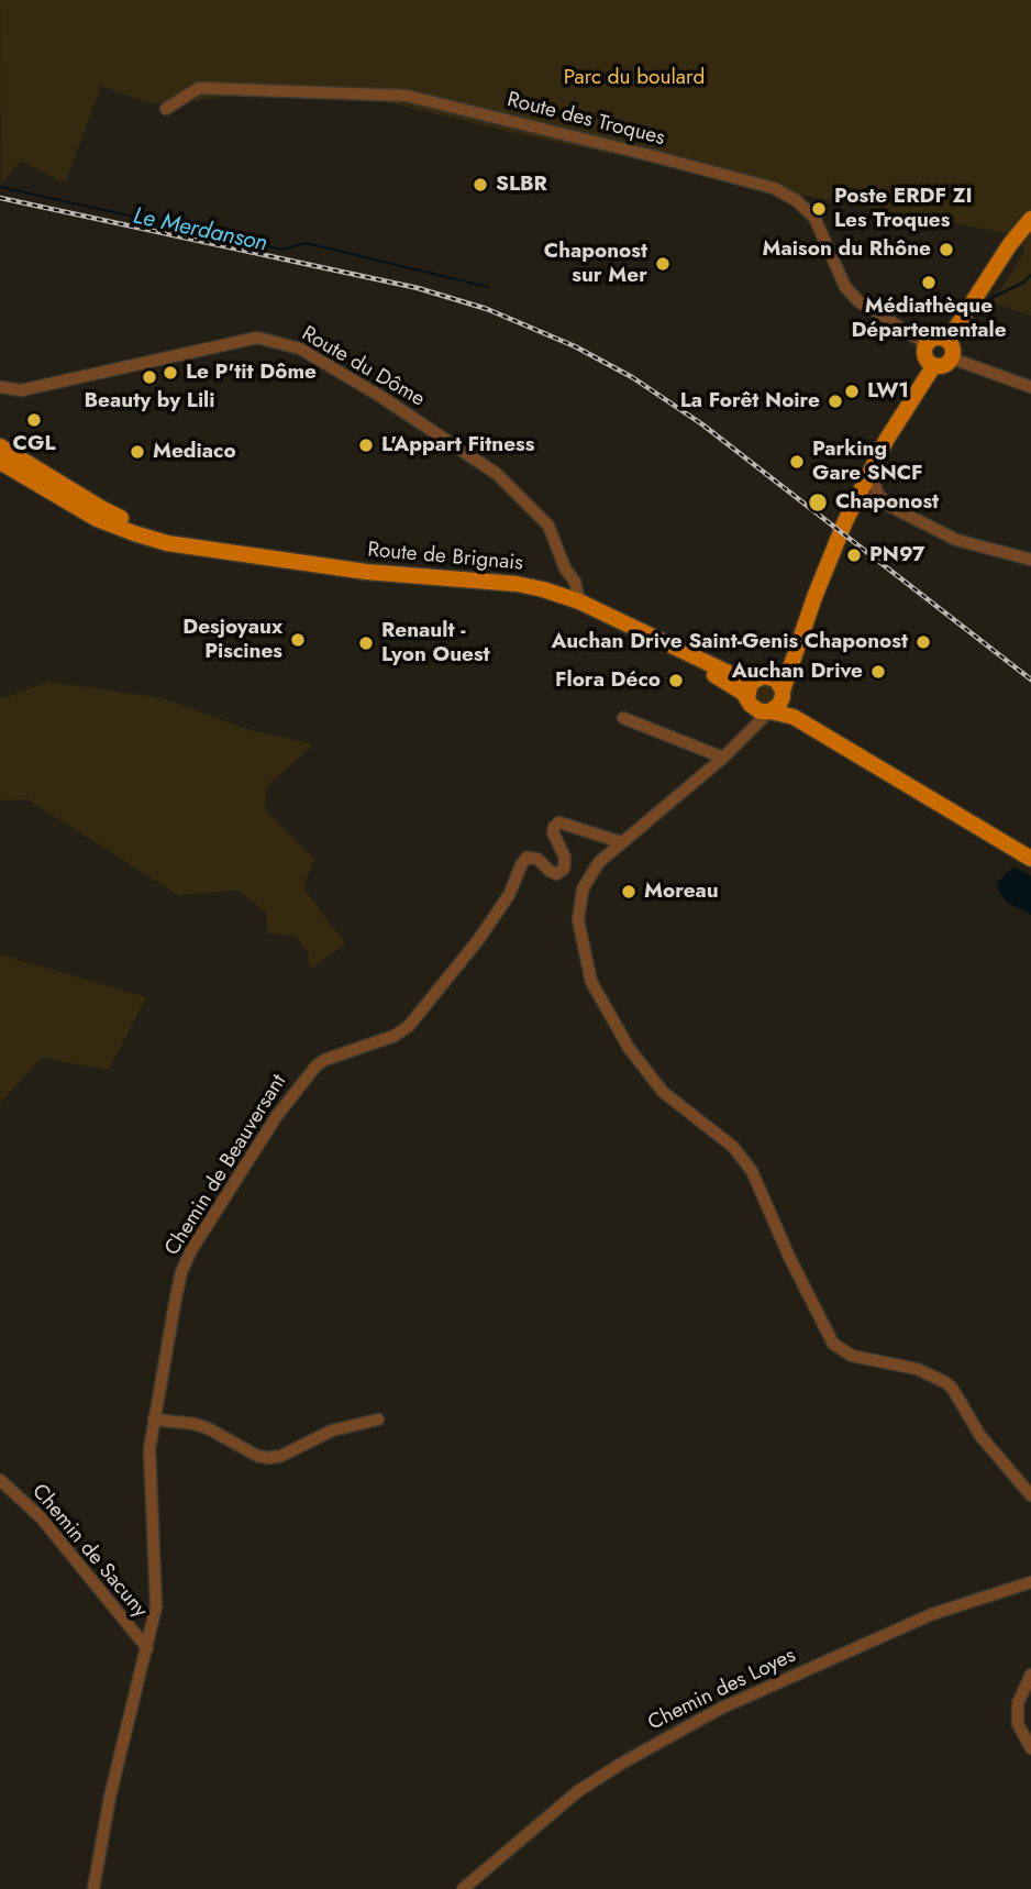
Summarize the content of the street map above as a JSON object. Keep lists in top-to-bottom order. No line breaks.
{"streets":{"main road":["Route de Brignais"],"street":["Route des Troques","Route du Dôme","Chemin de Beauversant","Chemin de Sacuny","Chemin des Loyes"]},"crossings":[["Route du Dôme","Route de Brignais"],["Chemin de Beauversant","Chemin de Sacuny"]],"water":["Le Merdanson"],"parks":["Parc du boulard"],"places":["SLBR","Poste ERDF ZI Les Troques","Maison du Rhône","Chaponost sur Mer","Médiathèque Départementale","Le P'tit Dôme","Beauty by Lili","LW1","La Forêt Noire","CGL","L'Appart Fitness","Mediaco","Parking Gare SNCF","Chaponost","PN97","Desjoyaux Piscines","Auchan Drive Saint-Genis Chaponost","Renault - Lyon Ouest","Auchan Drive","Flora Déco","Moreau"]}
